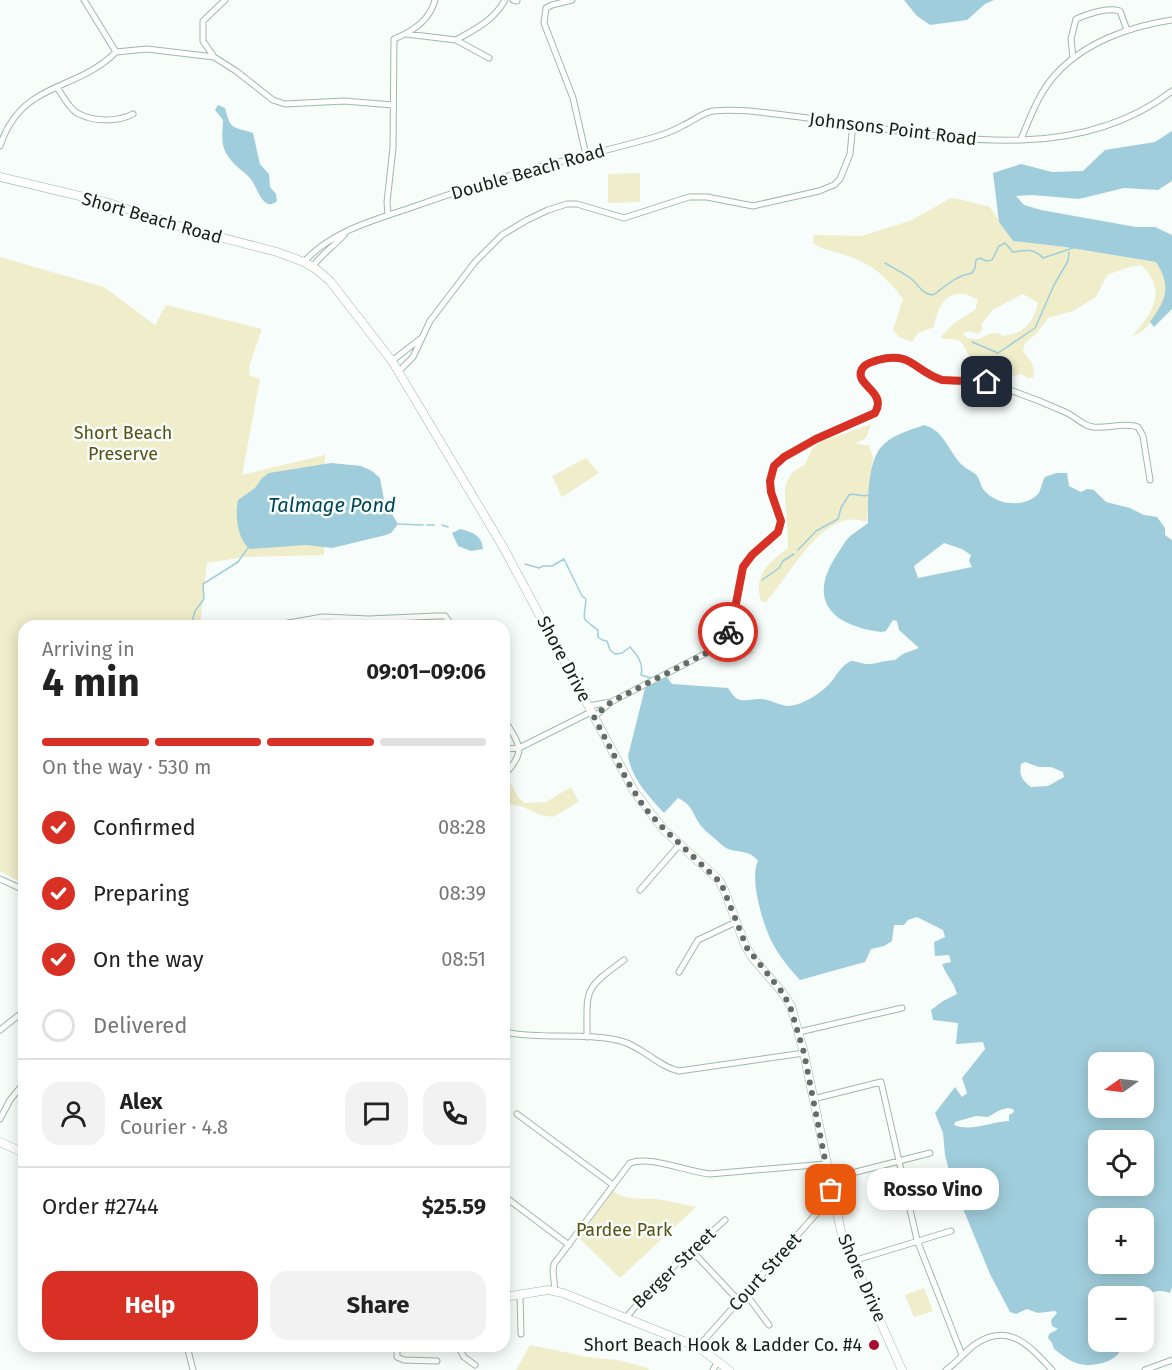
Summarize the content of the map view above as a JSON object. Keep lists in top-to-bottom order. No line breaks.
{"streets":{"main road":["Short Beach Road","Shore Drive"],"street":["Johnsons Point Road","Double Beach Road","Berger Street","Court Street"]},"crossings":[["Johnsons Point Road","Double Beach Road"],["Double Beach Road","Short Beach Road"],["Double Beach Road","Shore Drive"],["Short Beach Road","Shore Drive"],["Shore Drive","Court Street"]],"water":["Talmage Pond"],"parks":["Short Beach Preserve","Pardee Park"],"places":["Rosso Vino","Short Beach Hook & Ladder Co. #4"],"north":"left","page":{"heading":["4 min","Arriving in","09:01–09:06"],"panel":["Alex","Courier · 4.8","Order #2744","$25.59"],"bar":"On the way · 530 m","list":[["Confirmed","08:28"],["Preparing","08:39"],["On the way","08:51"],"Delivered"],"map_buttons":["+","−"],"bubble":"Rosso Vino","buttons":["Help","Share"]}}
